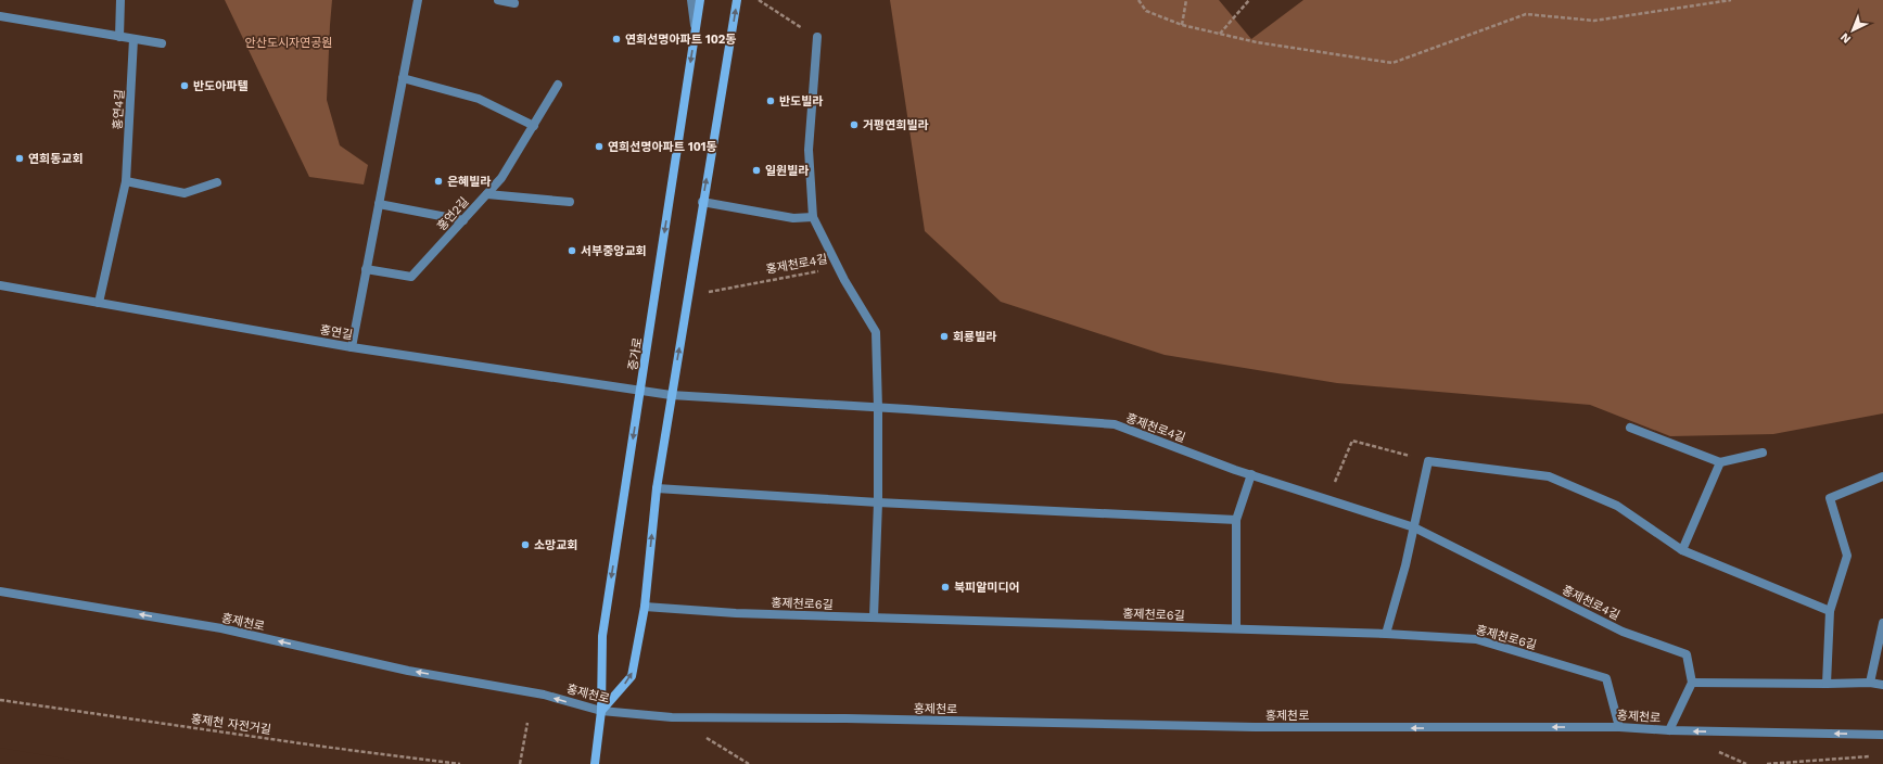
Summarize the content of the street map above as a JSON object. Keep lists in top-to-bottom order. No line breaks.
{"streets":{"main road":["증가로"],"street":["홍연4길","홍연2길","홍제천로4길","홍연길","홍제천로6길","홍제천로"],"path":["홍제천 자전거길"]},"crossings":[["홍연4길","홍연길"],["홍제천로4길","홍연길"],["홍제천로4길","홍제천로6길"],["홍연길","증가로"],["증가로","홍제천로"],["홍제천로6길","홍제천로"]],"one_way":["홍제천로"],"parks":["안산도시자연공원"],"places":["연희선명아파트 102동","반도아파텔","반도빌라","거평연희빌라","연희선명아파트 101동","연희동교회","일원빌라","은혜빌라","서부중앙교회","회룡빌라","소망교회","북피알미디어"],"north":"bottom left"}
